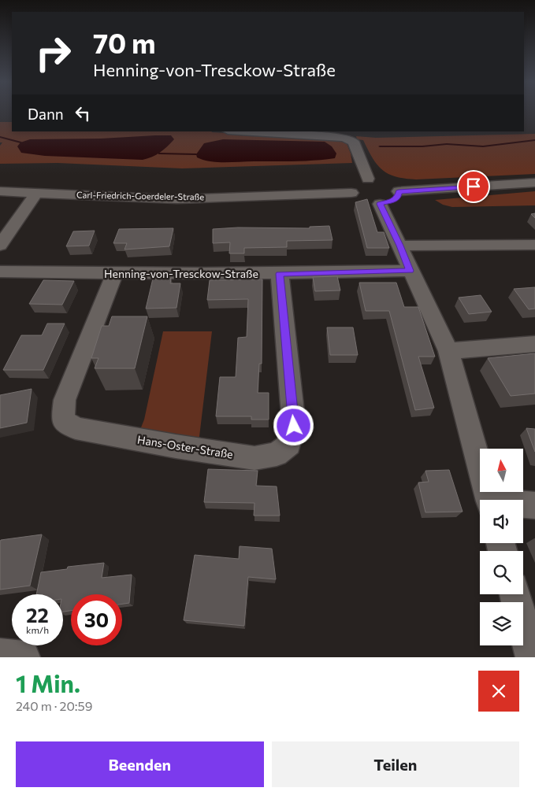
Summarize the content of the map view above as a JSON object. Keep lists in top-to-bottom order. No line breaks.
{"streets":{"street":["Carl-Friedrich-Goerdeler-Straße","Henning-von-Tresckow-Straße","Hans-Oster-Straße"]},"crossings":[["Henning-von-Tresckow-Straße","Hans-Oster-Straße"]],"north":"top","page":{"turn":["70 m","Henning-von-Tresckow-Straße"],"then":"Dann","speed":"22 km/h","limit":"30","heading":["1 Min.","240 m · 20:59"],"buttons":["Beenden","Teilen"]}}
